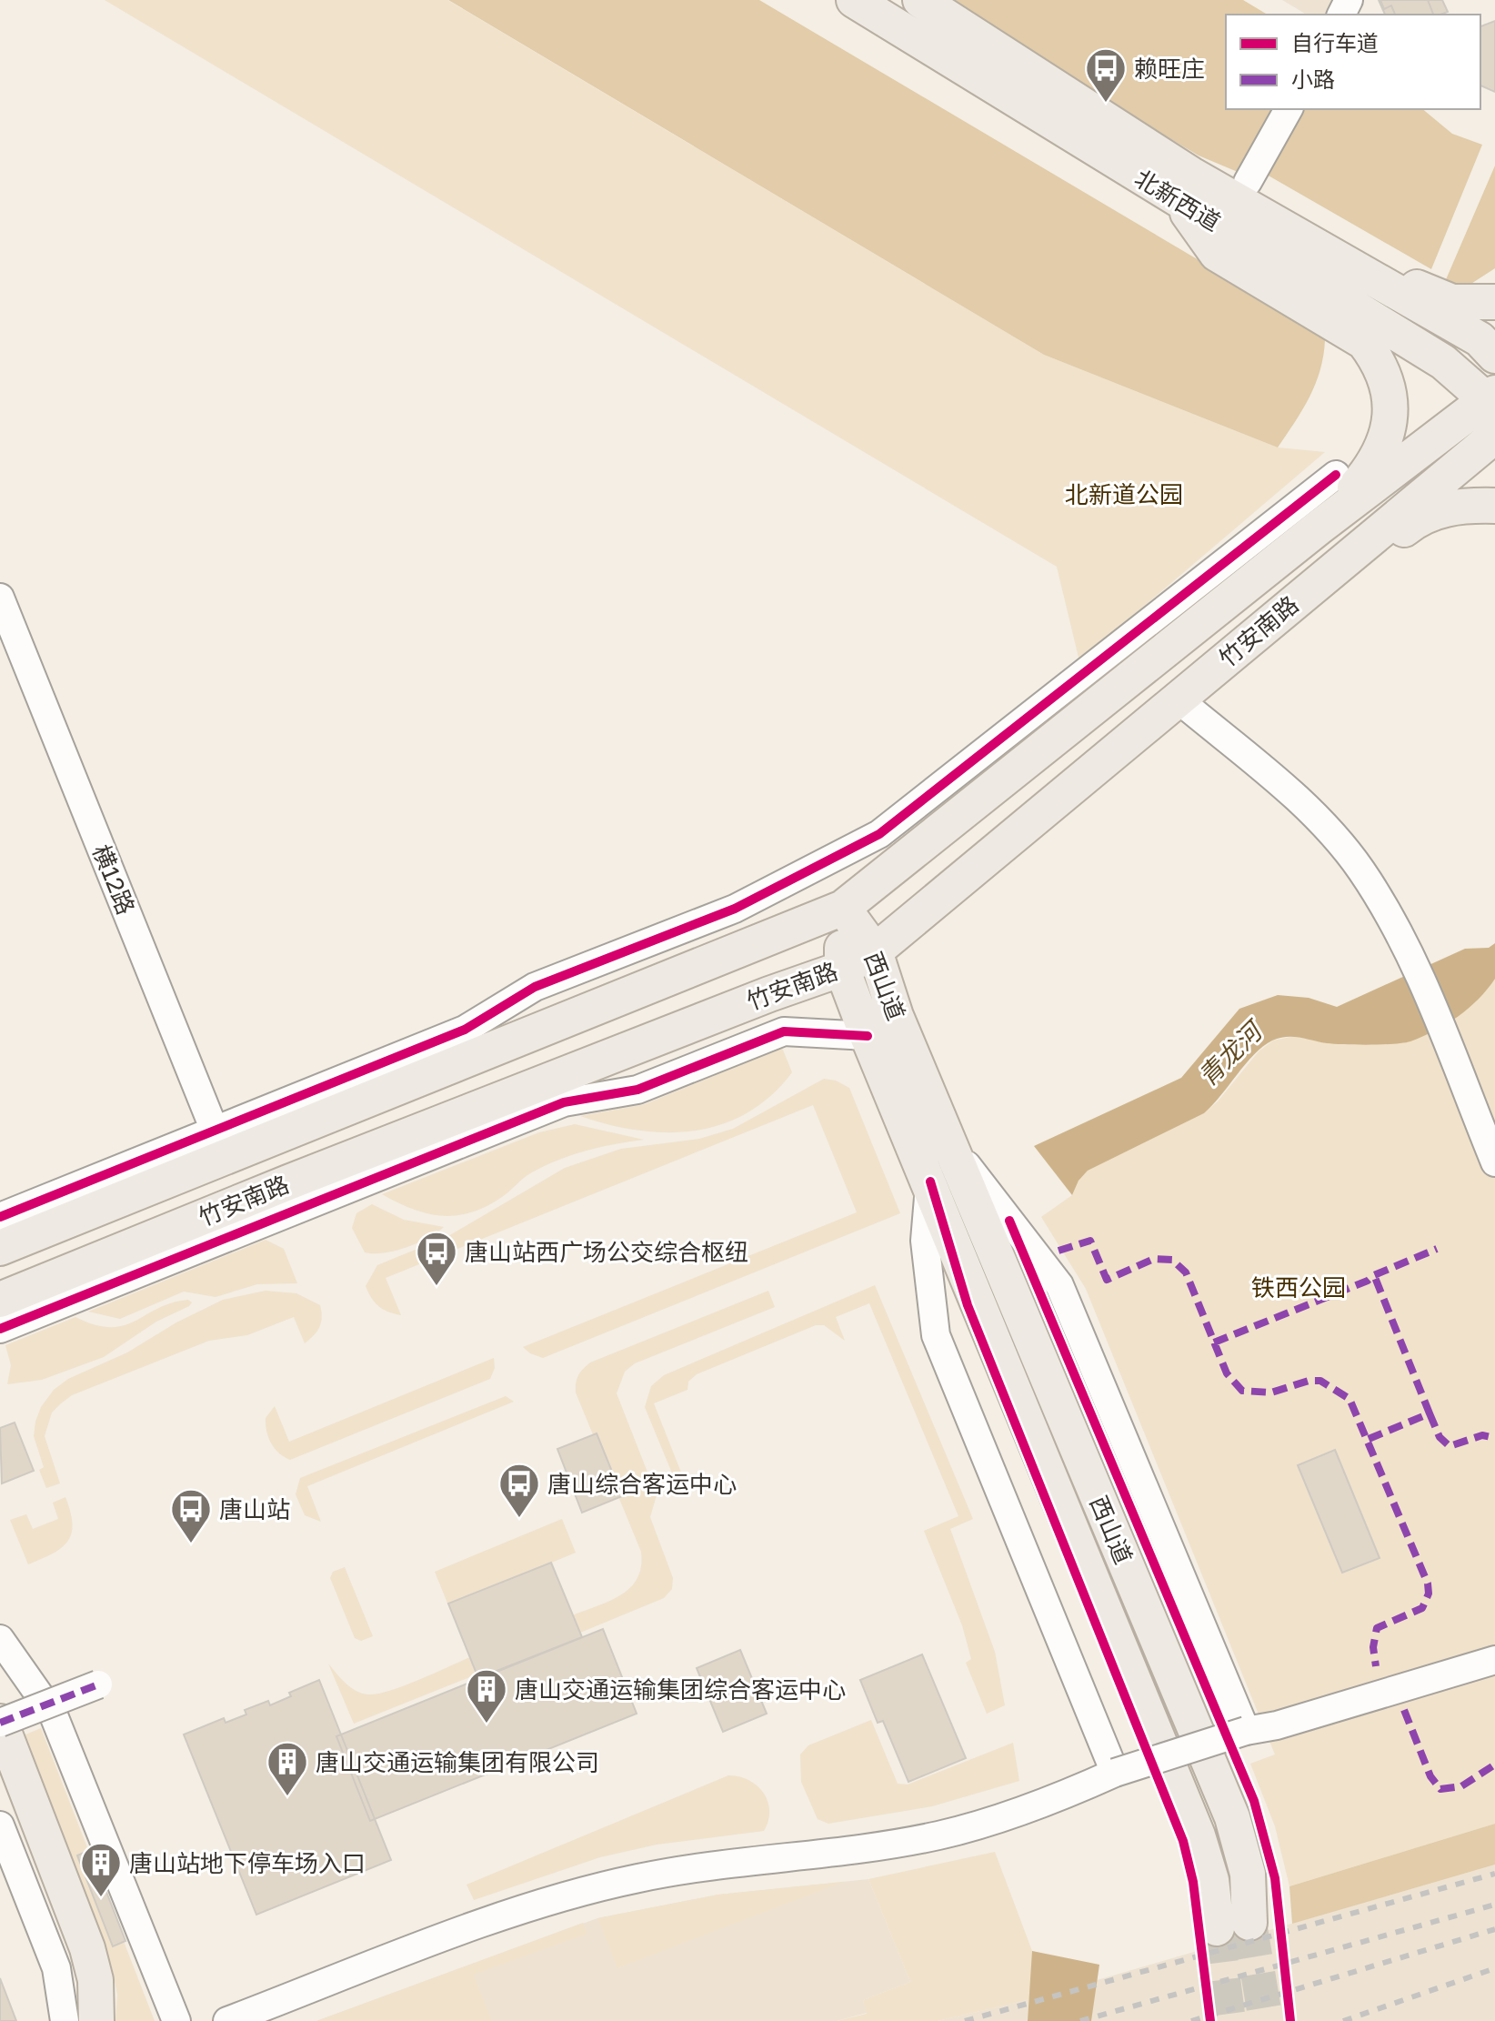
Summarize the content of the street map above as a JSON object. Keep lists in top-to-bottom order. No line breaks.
{"streets":{"main road":["北新西道","竹安南路","西山道"],"street":["横12路"]},"crossings":[["北新西道","竹安南路"],["竹安南路","西山道"]],"water":["青龙河"],"parks":["北新道公园","铁西公园"],"places":{"bus stop":["赖旺庄","唐山站西广场公交综合枢纽","唐山综合客运中心","唐山站"],"building":["唐山交通运输集团综合客运中心","唐山交通运输集团有限公司","唐山站地下停车场入口"]},"legend":["自行车道","小路"]}
